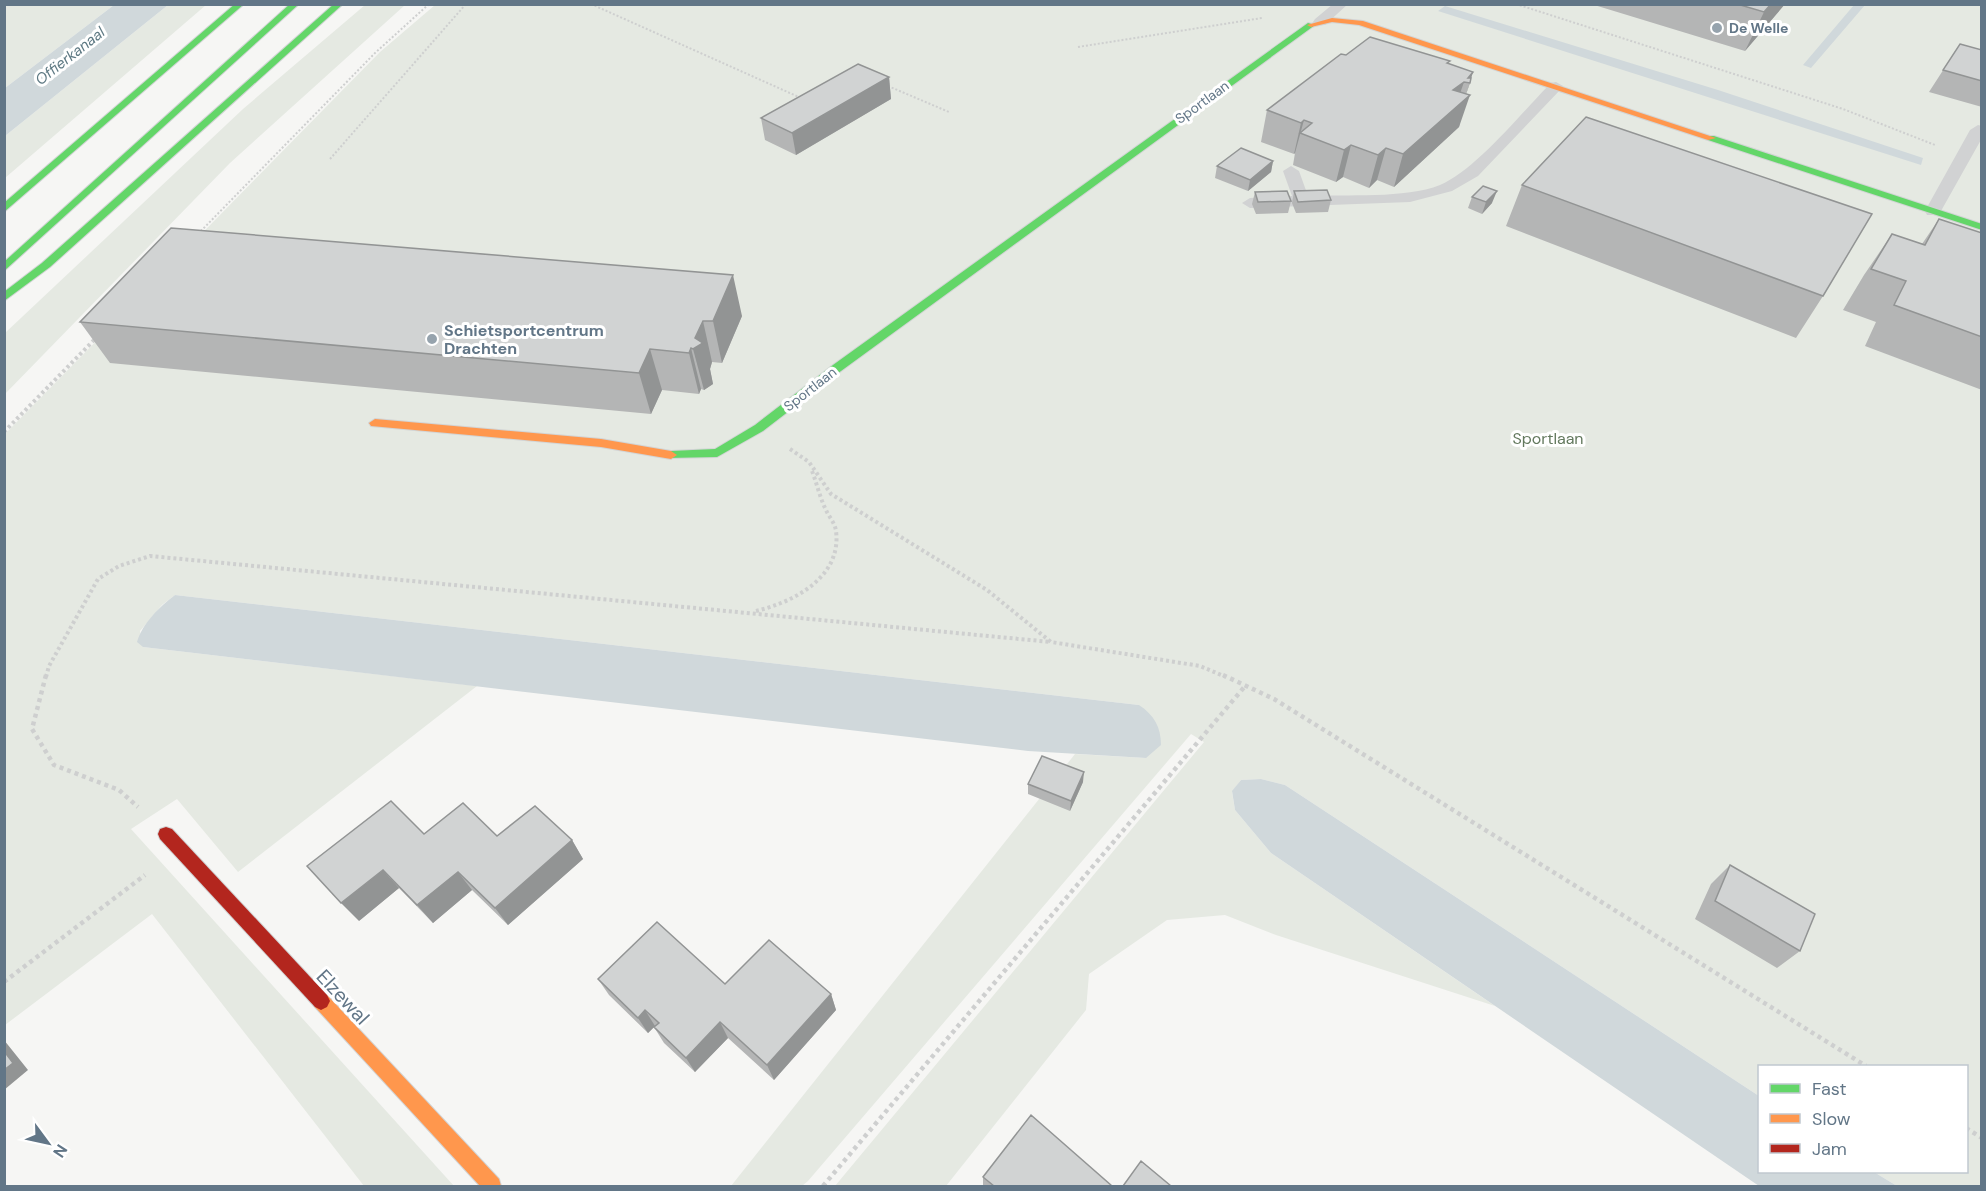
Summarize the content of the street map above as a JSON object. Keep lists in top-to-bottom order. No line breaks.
{"streets":{"main road":["Sportlaan","Elzewal"]},"water":["Offierkanaal"],"parks":["Sportlaan"],"places":["De Welle","Schietsportcentrum Drachten"],"legend":["Fast","Slow","Jam"],"north":"bottom right"}
